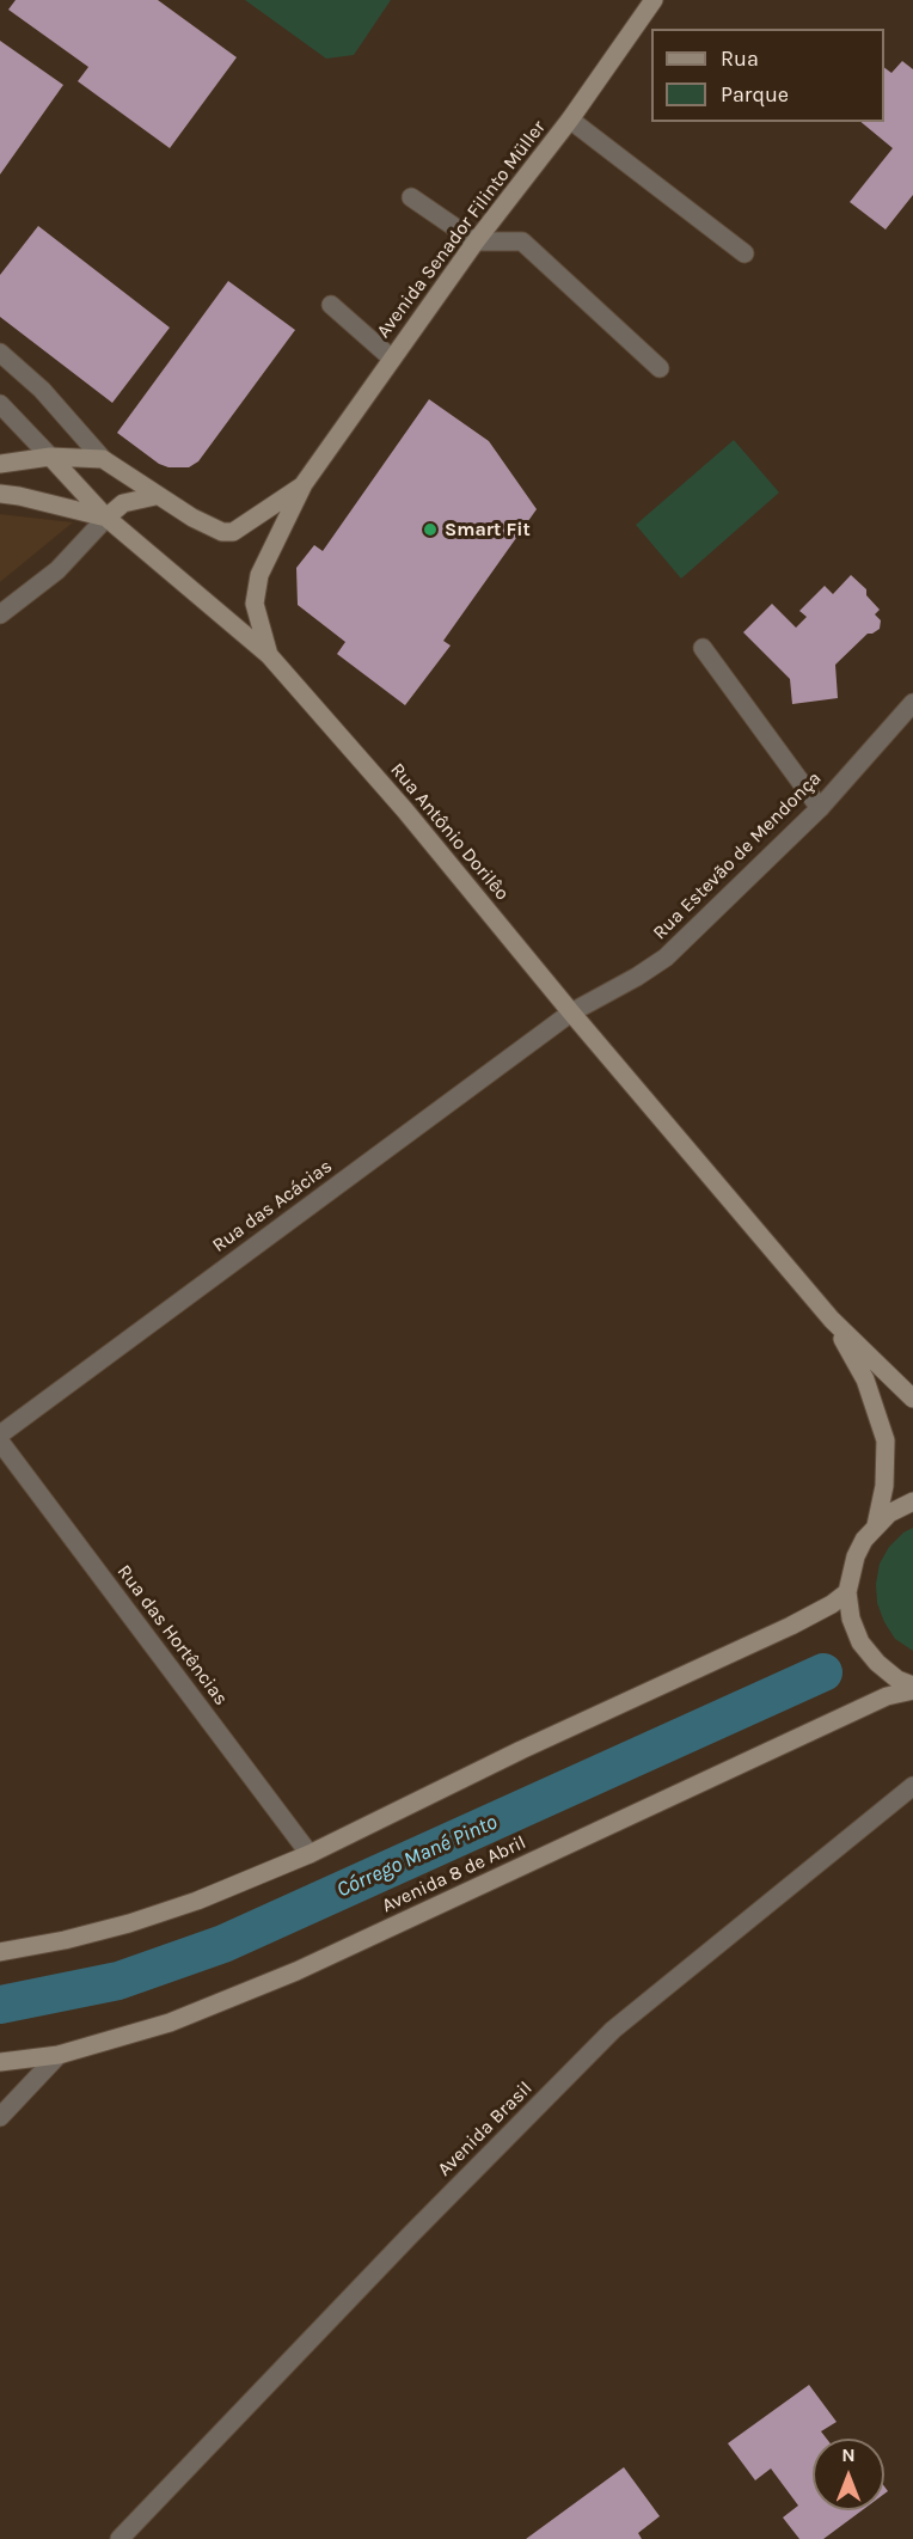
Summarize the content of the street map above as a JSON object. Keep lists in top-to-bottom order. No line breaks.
{"streets":{"main road":["Avenida Senador Filinto Müller","Rua Antônio Dorilêo","Avenida 8 de Abril"],"street":["Rua Estevão de Mendonça","Rua das Acácias","Rua das Hortências","Avenida Brasil"]},"crossings":[["Avenida Senador Filinto Müller","Rua Antônio Dorilêo"],["Rua Antônio Dorilêo","Rua Estevão de Mendonça"],["Rua Antônio Dorilêo","Rua das Acácias"],["Rua Estevão de Mendonça","Rua das Acácias"]],"water":["Córrego Mané Pinto"],"places":["Smart Fit"],"legend":["Rua","Parque"],"north":"top"}
